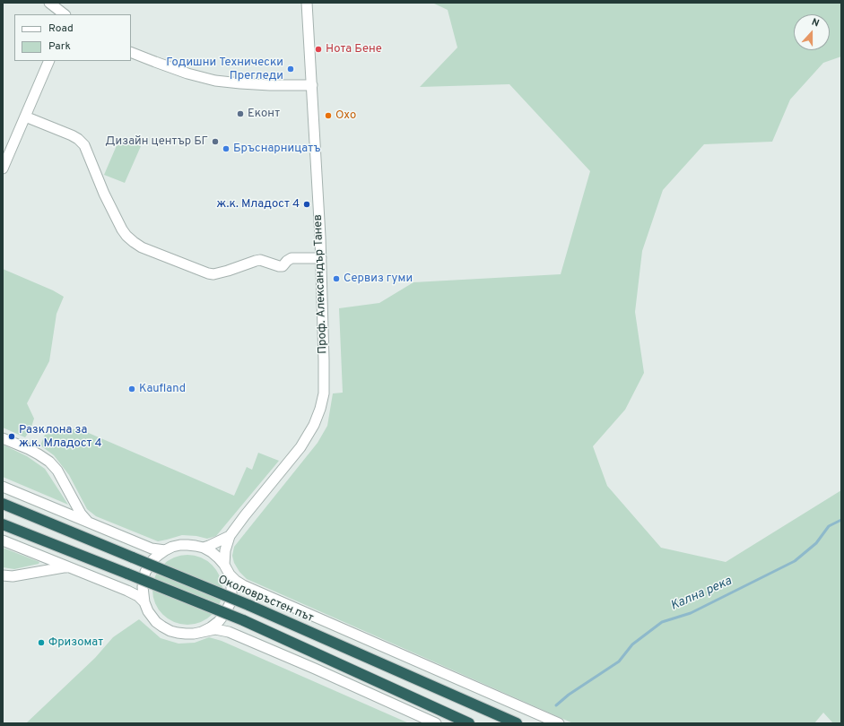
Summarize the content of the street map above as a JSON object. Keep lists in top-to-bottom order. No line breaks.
{"streets":{"highway":["Околовръстен път"],"street":["Проф. Александър Танев"]},"water":["Кална река"],"places":["Нота Бене","Годишни Технически Прегледи","Еконт","Охо","Дизайн център БГ","Бръснарницатъ","ж.к. Младост 4","Сервиз гуми","Kaufland","Разклона за ж.к. Младост 4","Фризомат"],"legend":["Road","Park"],"north":"top"}
